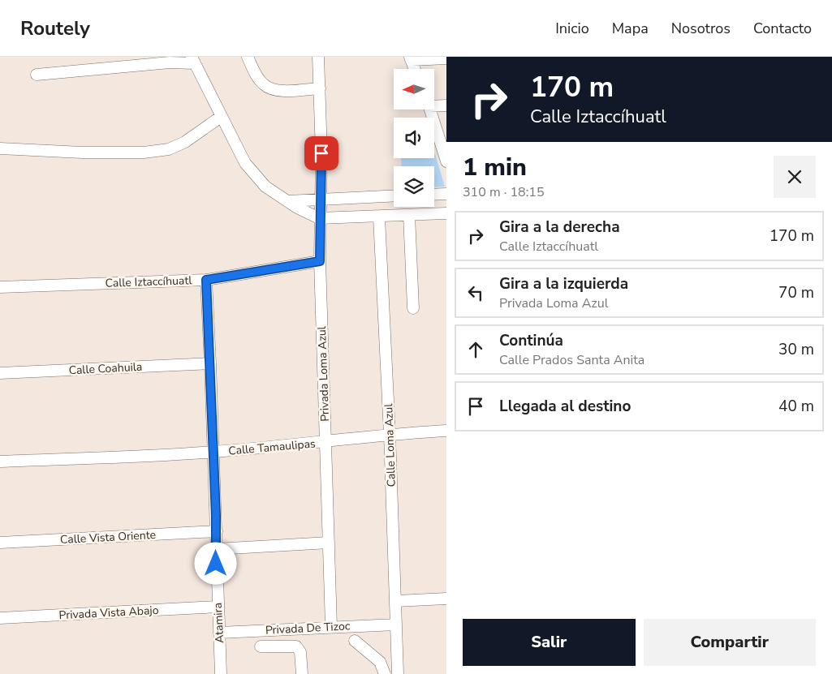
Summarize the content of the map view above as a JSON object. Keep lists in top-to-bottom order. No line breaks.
{"streets":{"street":["Calle Iztaccíhuatl","Calle Coahuila","Privada Loma Azul","Calle Loma Azul","Calle Tamaulipas","Calle Vista Oriente","Privada Vista Abajo","Atamira","Privada De Tizoc"]},"crossings":[["Calle Iztaccíhuatl","Privada Loma Azul"],["Calle Iztaccíhuatl","Atamira"],["Calle Coahuila","Atamira"],["Privada Loma Azul","Calle Tamaulipas"],["Privada Loma Azul","Privada De Tizoc"],["Calle Loma Azul","Calle Tamaulipas"],["Calle Loma Azul","Privada De Tizoc"],["Calle Tamaulipas","Atamira"],["Calle Vista Oriente","Atamira"],["Privada Vista Abajo","Atamira"],["Atamira","Privada De Tizoc"]],"north":"left","page":{"header":"Routely","nav":["Inicio","Mapa","Nosotros","Contacto"],"turn":["170 m","Calle Iztaccíhuatl"],"heading":["1 min","310 m · 18:15"],"list":[{"name":"Gira a la derecha","note":"Calle Iztaccíhuatl","value":"170 m"},{"name":"Gira a la izquierda","note":"Privada Loma Azul","value":"70 m"},{"name":"Continúa","note":"Calle Prados Santa Anita","value":"30 m"},{"name":"Llegada al destino","value":"40 m"}],"buttons":["Salir","Compartir"]}}
